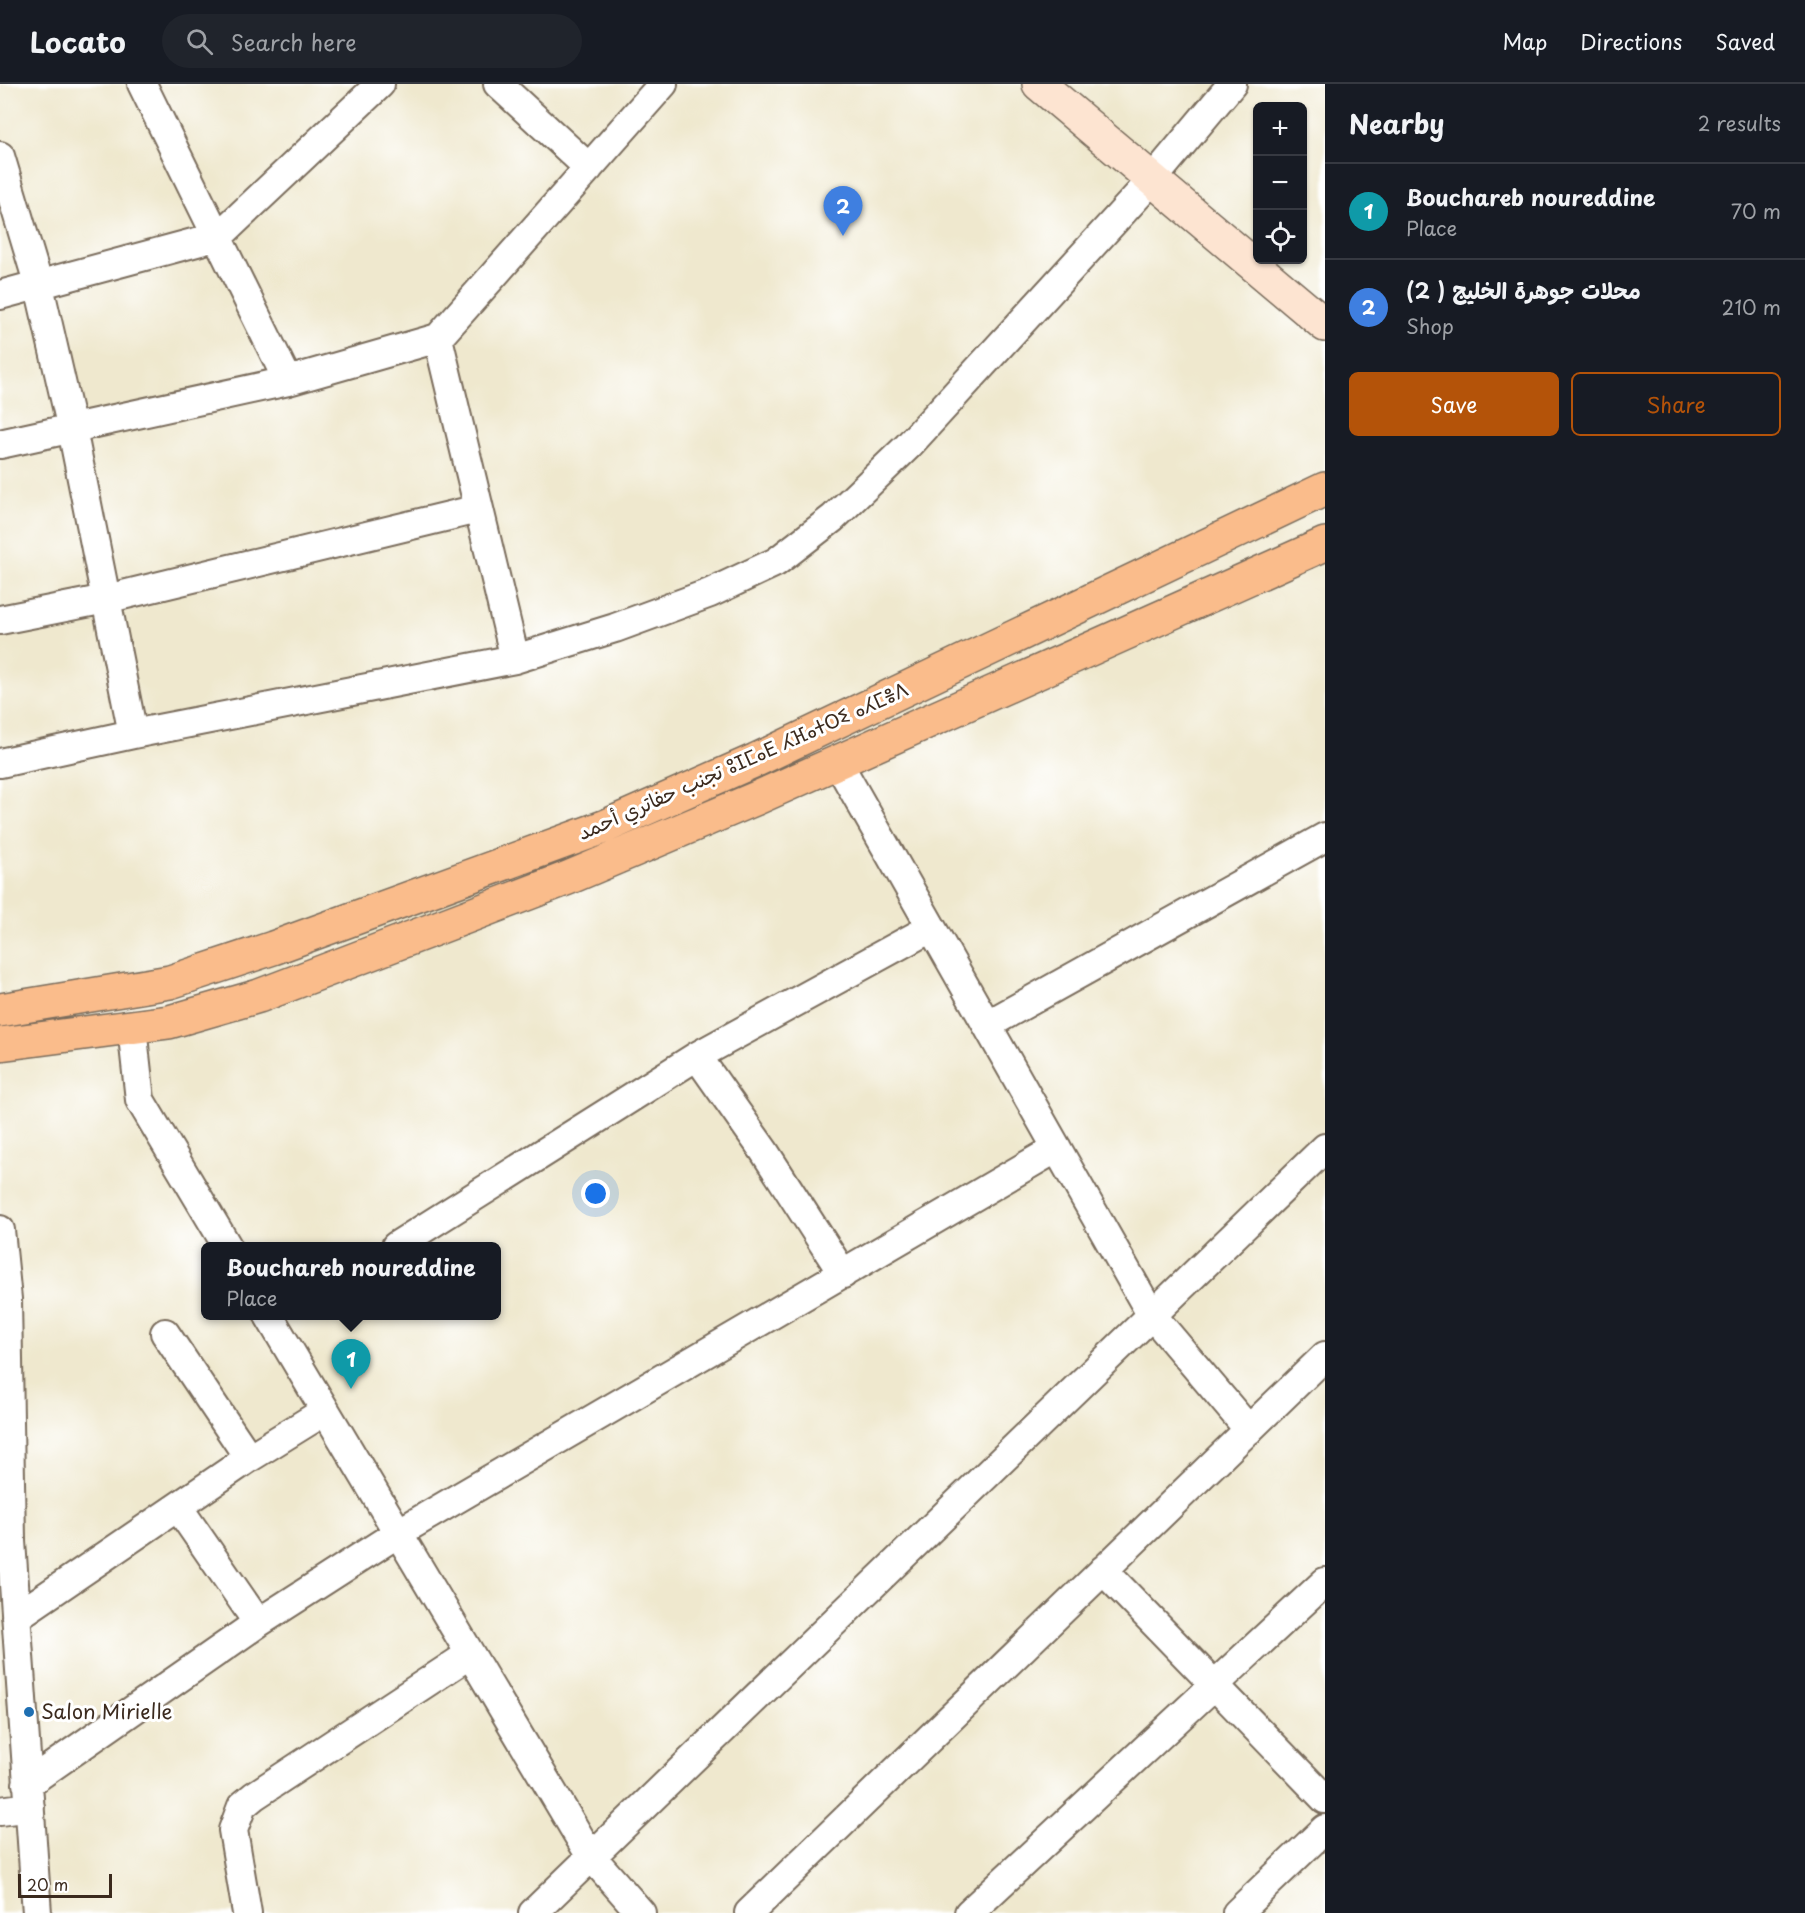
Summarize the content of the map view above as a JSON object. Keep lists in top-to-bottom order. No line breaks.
{"streets":{"main road":["تجنب حفاتري أحمد ⵓⵊⵎⴰⴹ ⵃⴼⴰⵜⵔⵉ ⴰⵃⵎⴻⴷ"]},"places":["Salon Mirielle"],"scale_bar":"20 m","page":{"header":"Locato","search":"Search here","nav":["Map","Directions","Saved"],"heading":["Nearby","2 results"],"map_buttons":["+","−"],"list":[{"mark":"1","name":"Bouchareb noureddine","note":"Place","value":"70 m"},{"mark":"2","name":"محلات جوهرة الخليج ( 2)","note":"Shop","value":"210 m"}],"pins":["2","1"],"buttons":["Save","Share"],"popup":["Bouchareb noureddine","Place"],"scale":"20 m"}}
